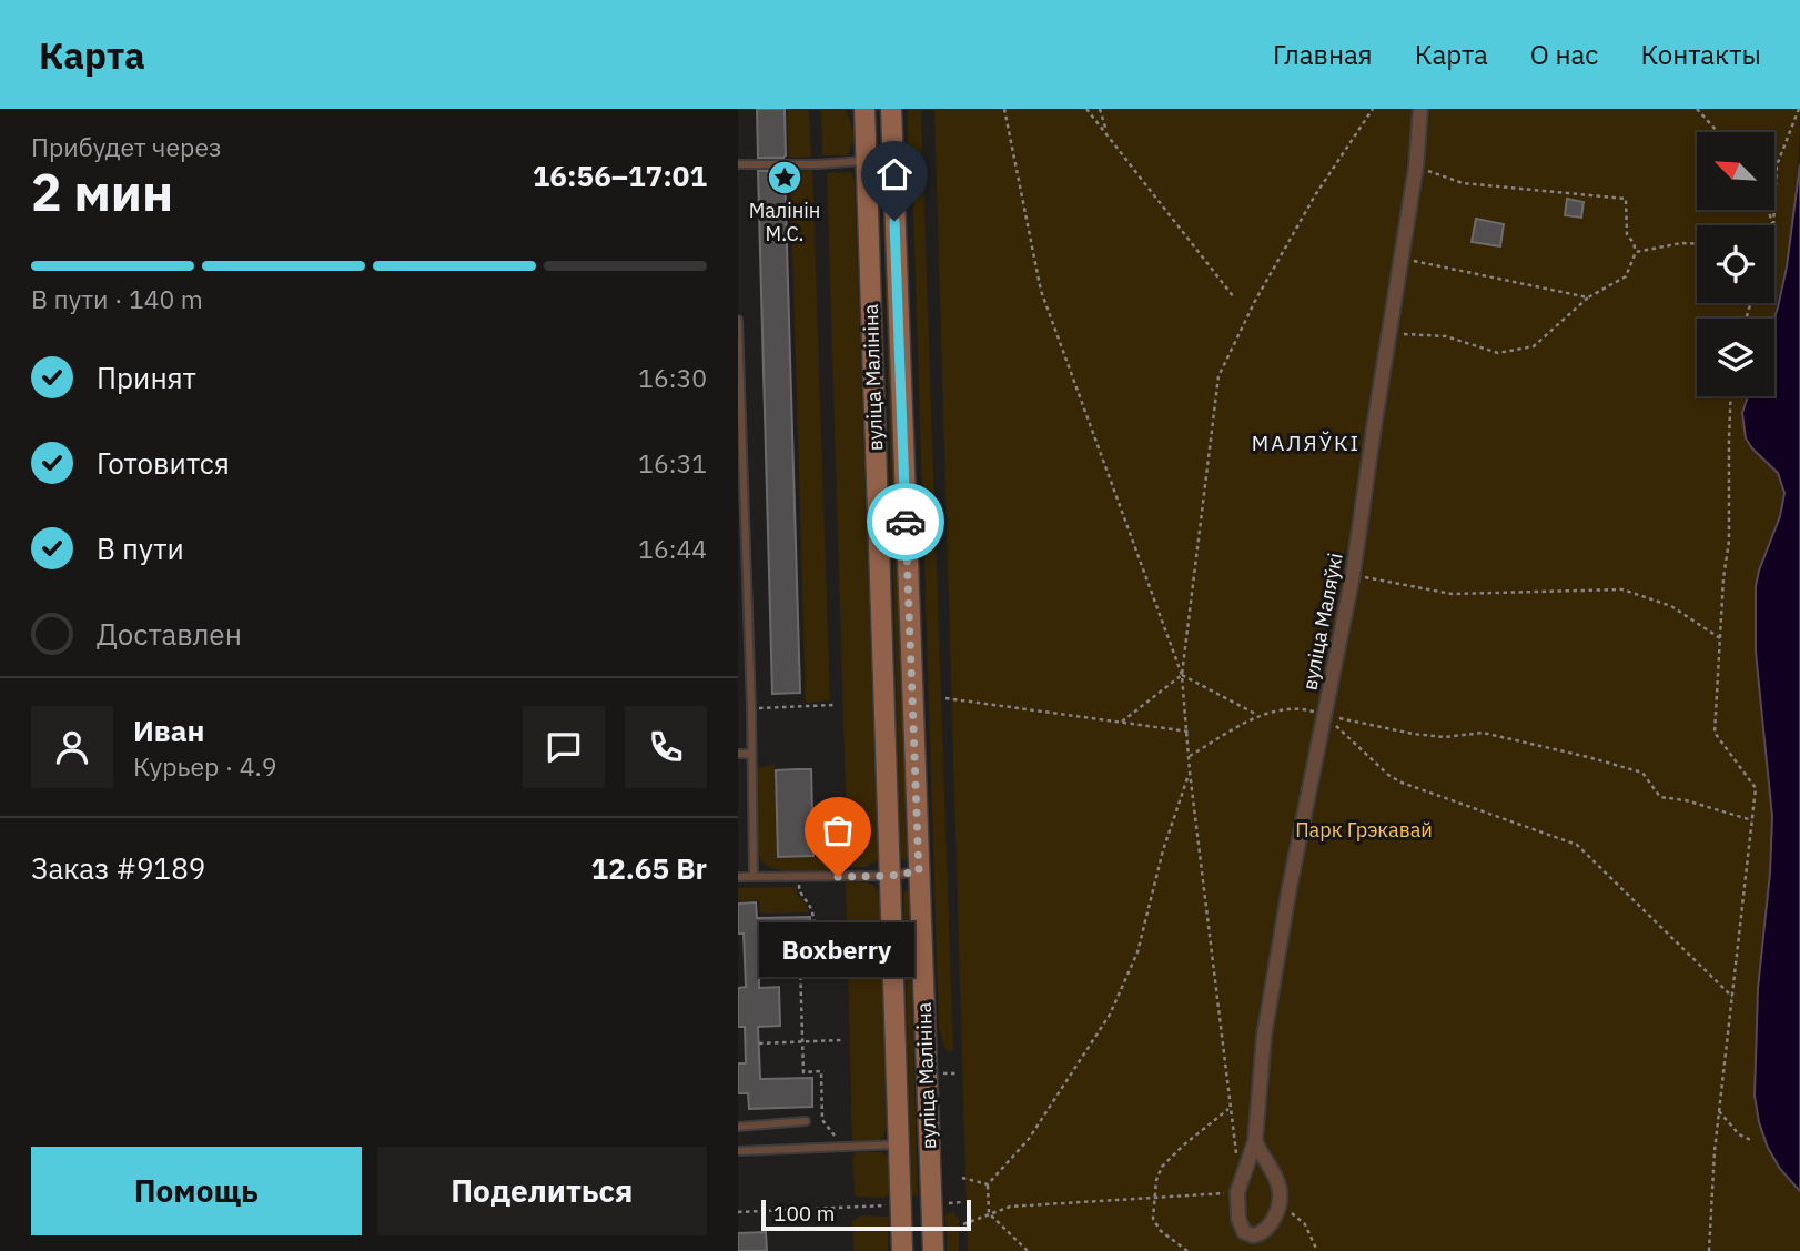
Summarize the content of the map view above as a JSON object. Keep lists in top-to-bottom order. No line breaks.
{"streets":{"main road":["вуліца Малініна"],"street":["вуліца Маляўкі"]},"districts":["МАЛЯЎКІ"],"parks":["Парк Грэкавай"],"places":{"place":["Малінін М.С."],"other":["Boxberry"]},"scale_bar":"100 m","north":"top left","page":{"header":"Карта","nav":["Главная","Карта","О нас","Контакты"],"heading":["2 мин","Прибудет через","16:56–17:01"],"panel":["Иван","Курьер · 4.9","Заказ #9189","12.65 Br"],"bar":"В пути · 140 m","list":[["Принят","16:30"],["Готовится","16:31"],["В пути","16:44"],"Доставлен"],"bubble":"Boxberry","buttons":["Помощь","Поделиться"],"scale":"100 m"}}
